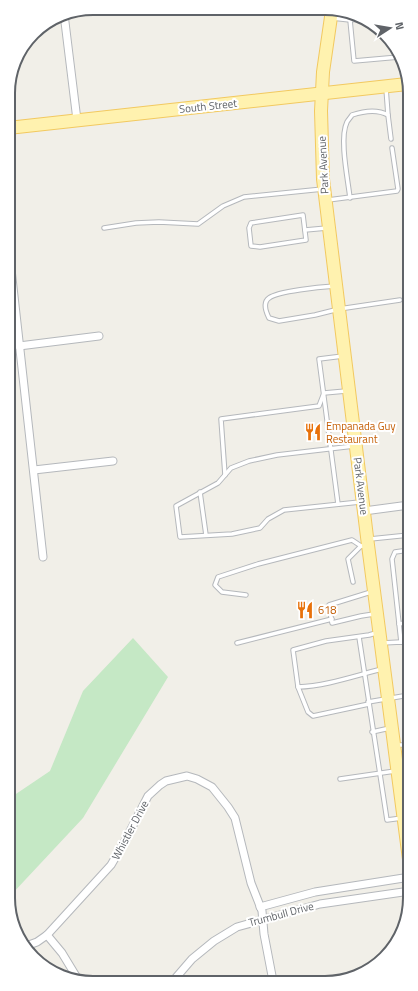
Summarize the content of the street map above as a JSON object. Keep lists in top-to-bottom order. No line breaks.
{"streets":{"main road":["South Street","Park Avenue"],"street":["Whistler Drive","Trumbull Drive"]},"crossings":[["South Street","Park Avenue"],["Whistler Drive","Trumbull Drive"]],"places":{"restaurant":["Empanada Guy Restaurant","618"]},"north":"right"}
